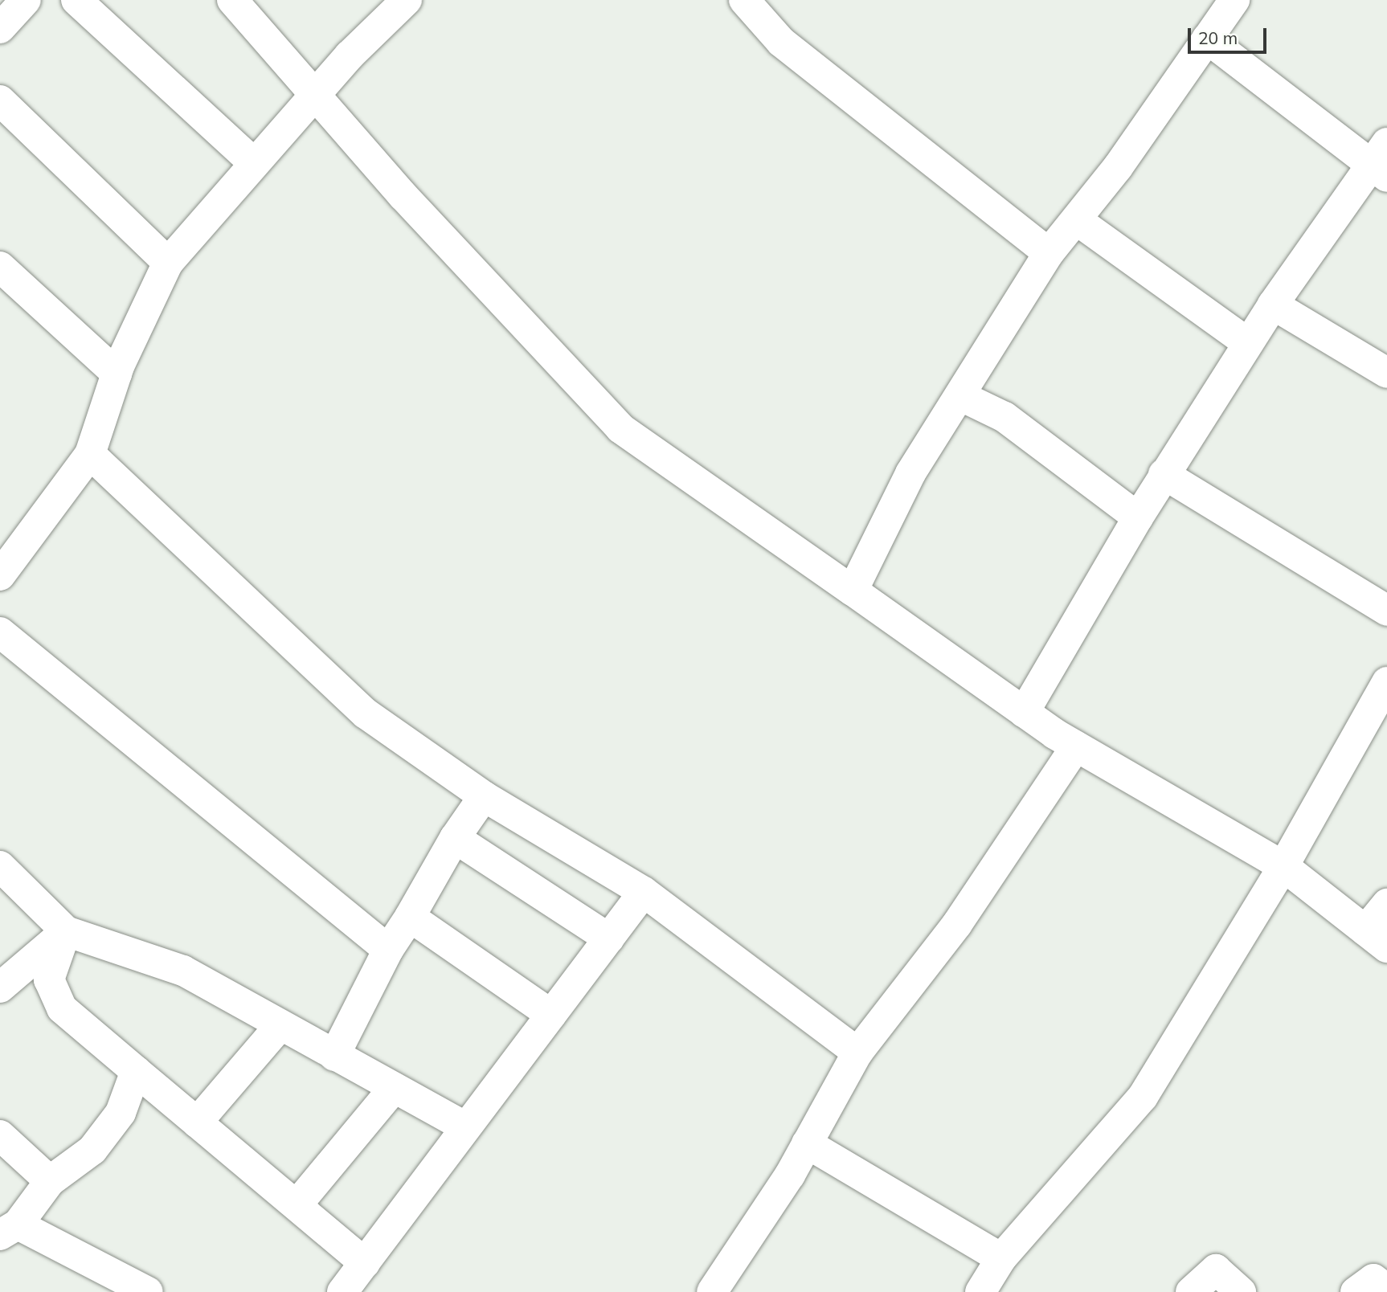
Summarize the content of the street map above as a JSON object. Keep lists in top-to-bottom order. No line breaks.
{"scale_bar":"20 m"}
